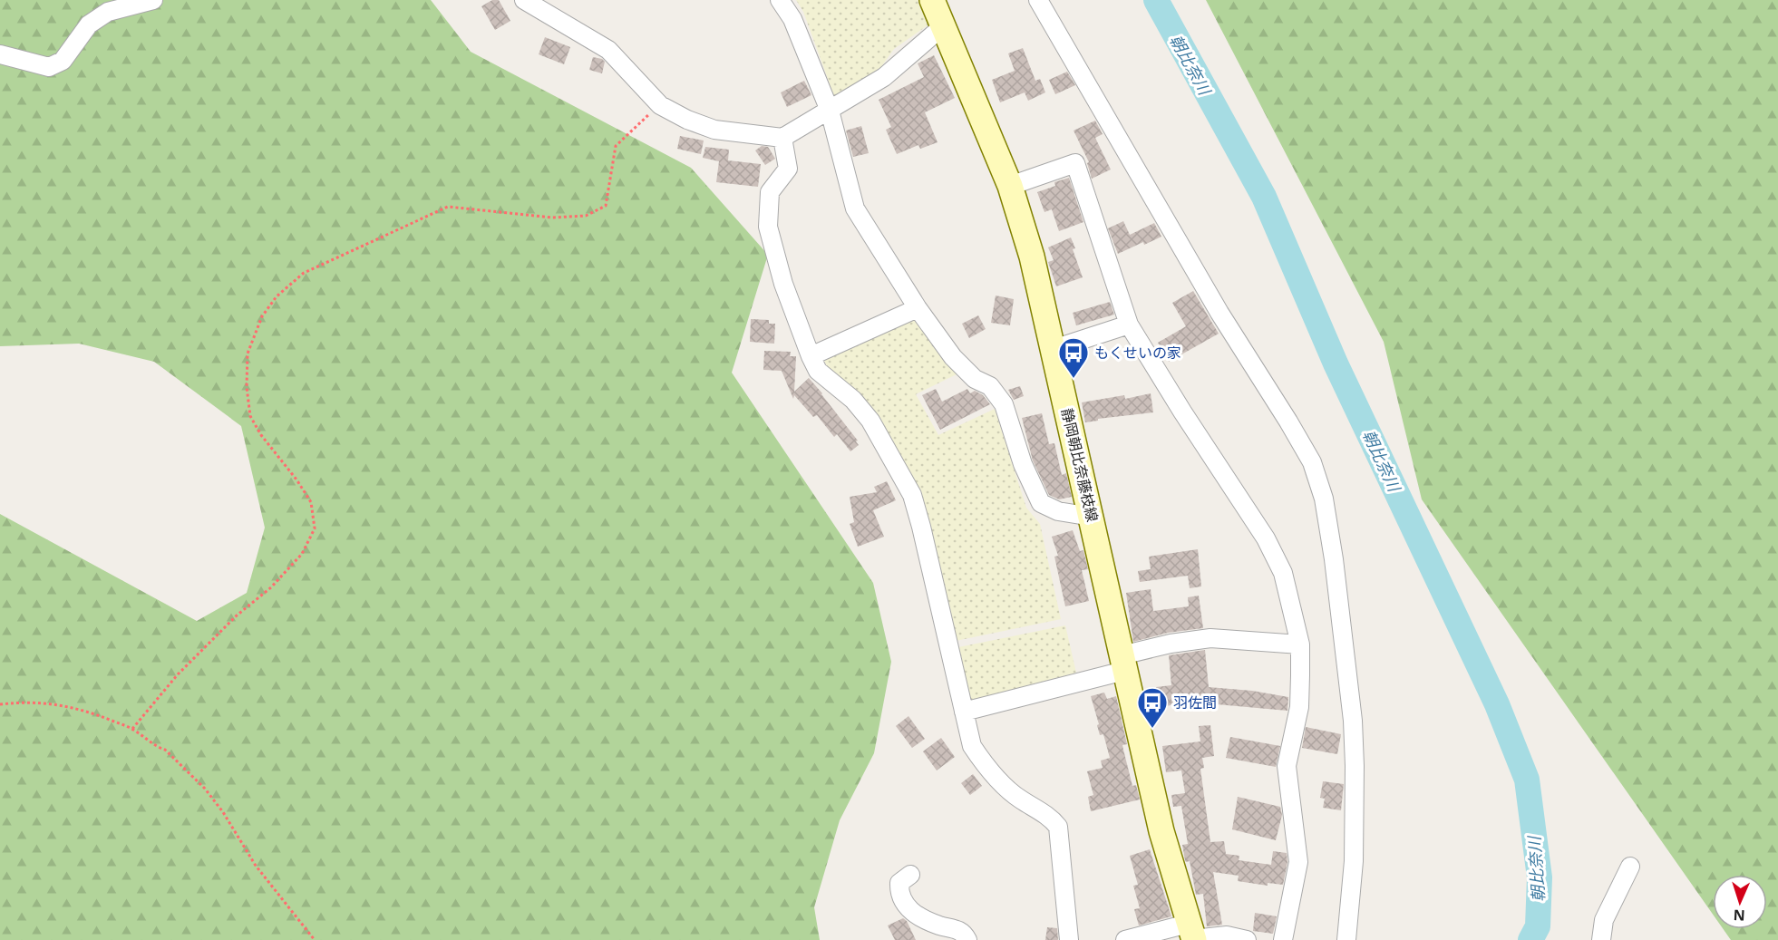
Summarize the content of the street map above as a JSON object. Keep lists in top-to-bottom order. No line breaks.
{"streets":{"main road":["静岡朝比奈藤枝線"]},"water":["朝比奈川"],"places":{"bus stop":["もくせいの家","羽佐間"]},"north":"bottom"}
